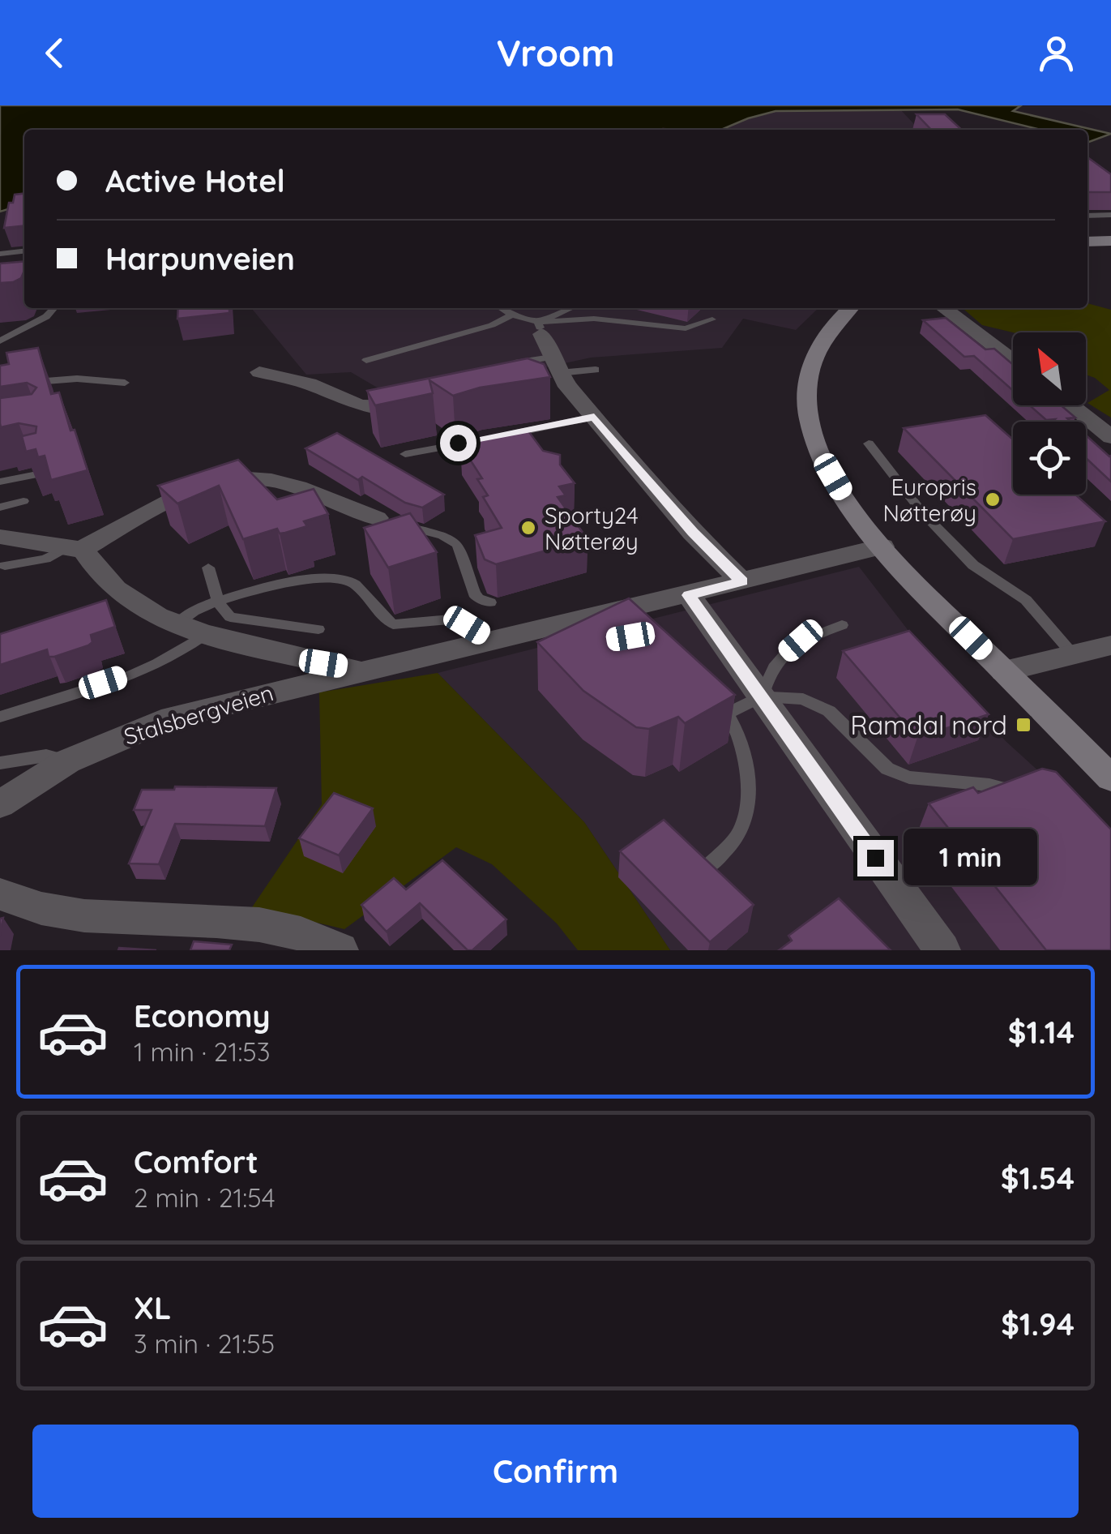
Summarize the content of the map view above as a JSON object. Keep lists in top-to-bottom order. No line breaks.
{"streets":{"street":["Stalsbergveien"]},"places":{"other":["Europris Nøtterøy","Sporty24 Nøtterøy"],"transit":["Ramdal nord"]},"north":"top left","page":{"header":"Vroom","banner":["Active Hotel","Harpunveien"],"bubble":"1 min","list":[{"name":"Economy","note":"1 min · 21:53","value":"$1.14"},{"name":"Comfort","note":"2 min · 21:54","value":"$1.54"},{"name":"XL","note":"3 min · 21:55","value":"$1.94"}],"buttons":"Confirm"}}
